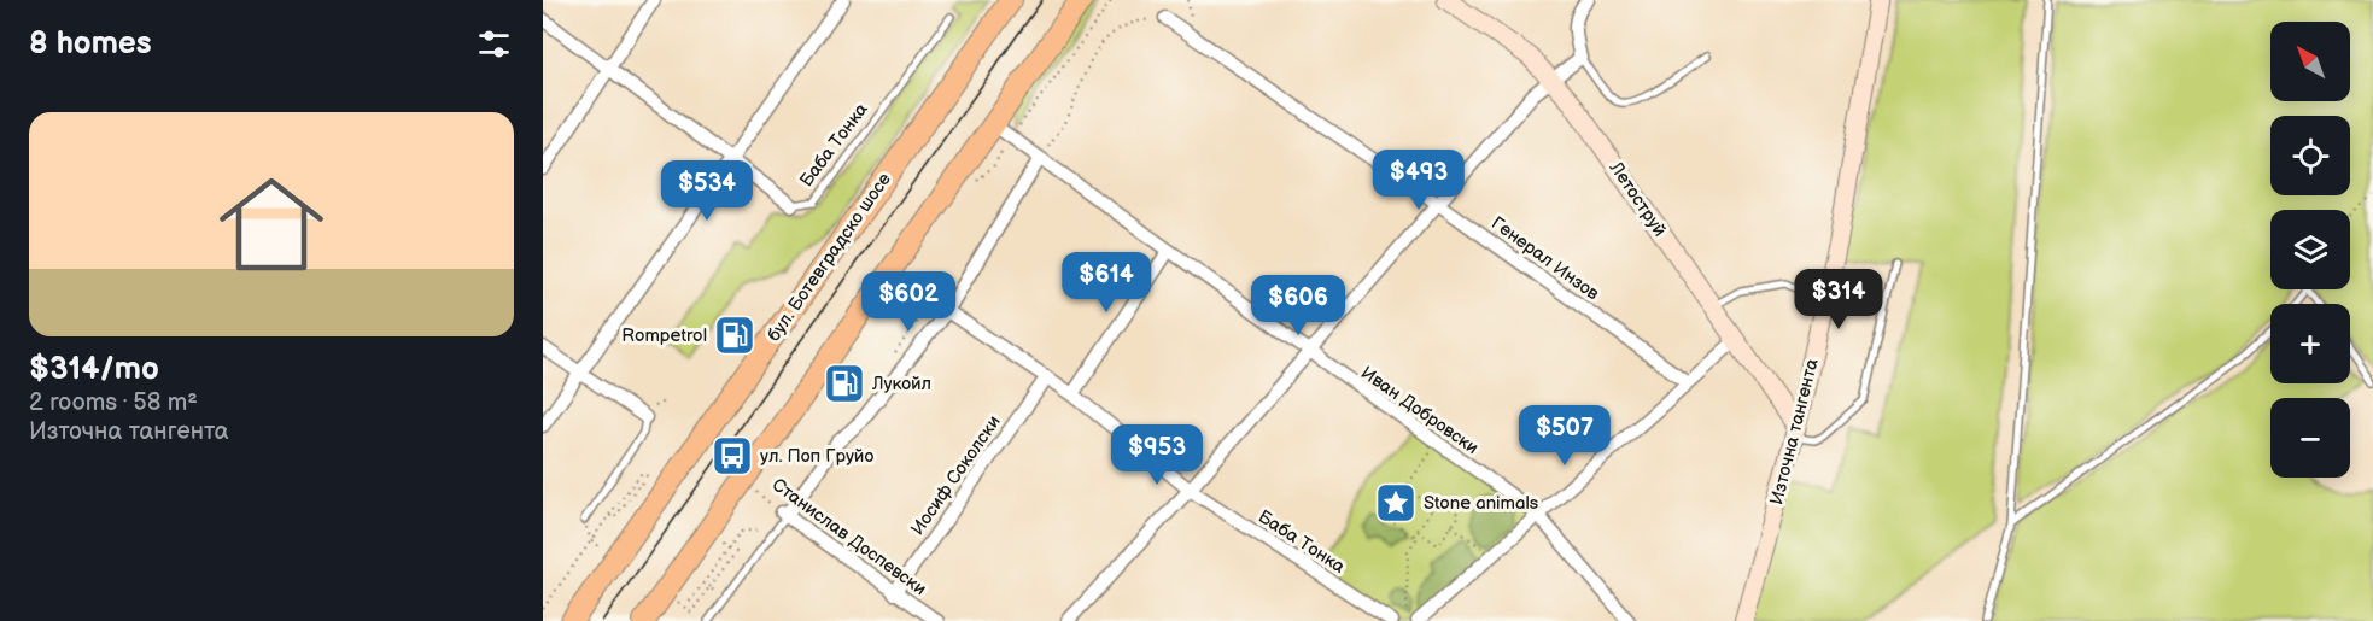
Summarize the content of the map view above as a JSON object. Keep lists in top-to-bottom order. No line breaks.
{"streets":{"main road":["бул. Ботевградско шосе"],"street":["Баба Тонка","Летоструй","Генерал Инзов","Иван Добровски","Източна тангента","Иосиф Соколски","Станислав Доспевски"]},"crossings":[["Баба Тонка","Иосиф Соколски"],["Летоструй","Източна тангента"],["Иосиф Соколски","Станислав Доспевски"]],"places":{"fuel station":["Rompetrol","Лукойл"],"bus stop":["ул. Поп Груйо"],"place":["Stone animals"]},"north":"top left","page":{"heading":"8 homes","map_buttons":["+","−"],"list":[{"name":"$314/mo","note":"2 rooms · 58 m² · Източна тангента"}],"price":["$493","$534","$614","$314","$602","$606","$507","$953"]}}
